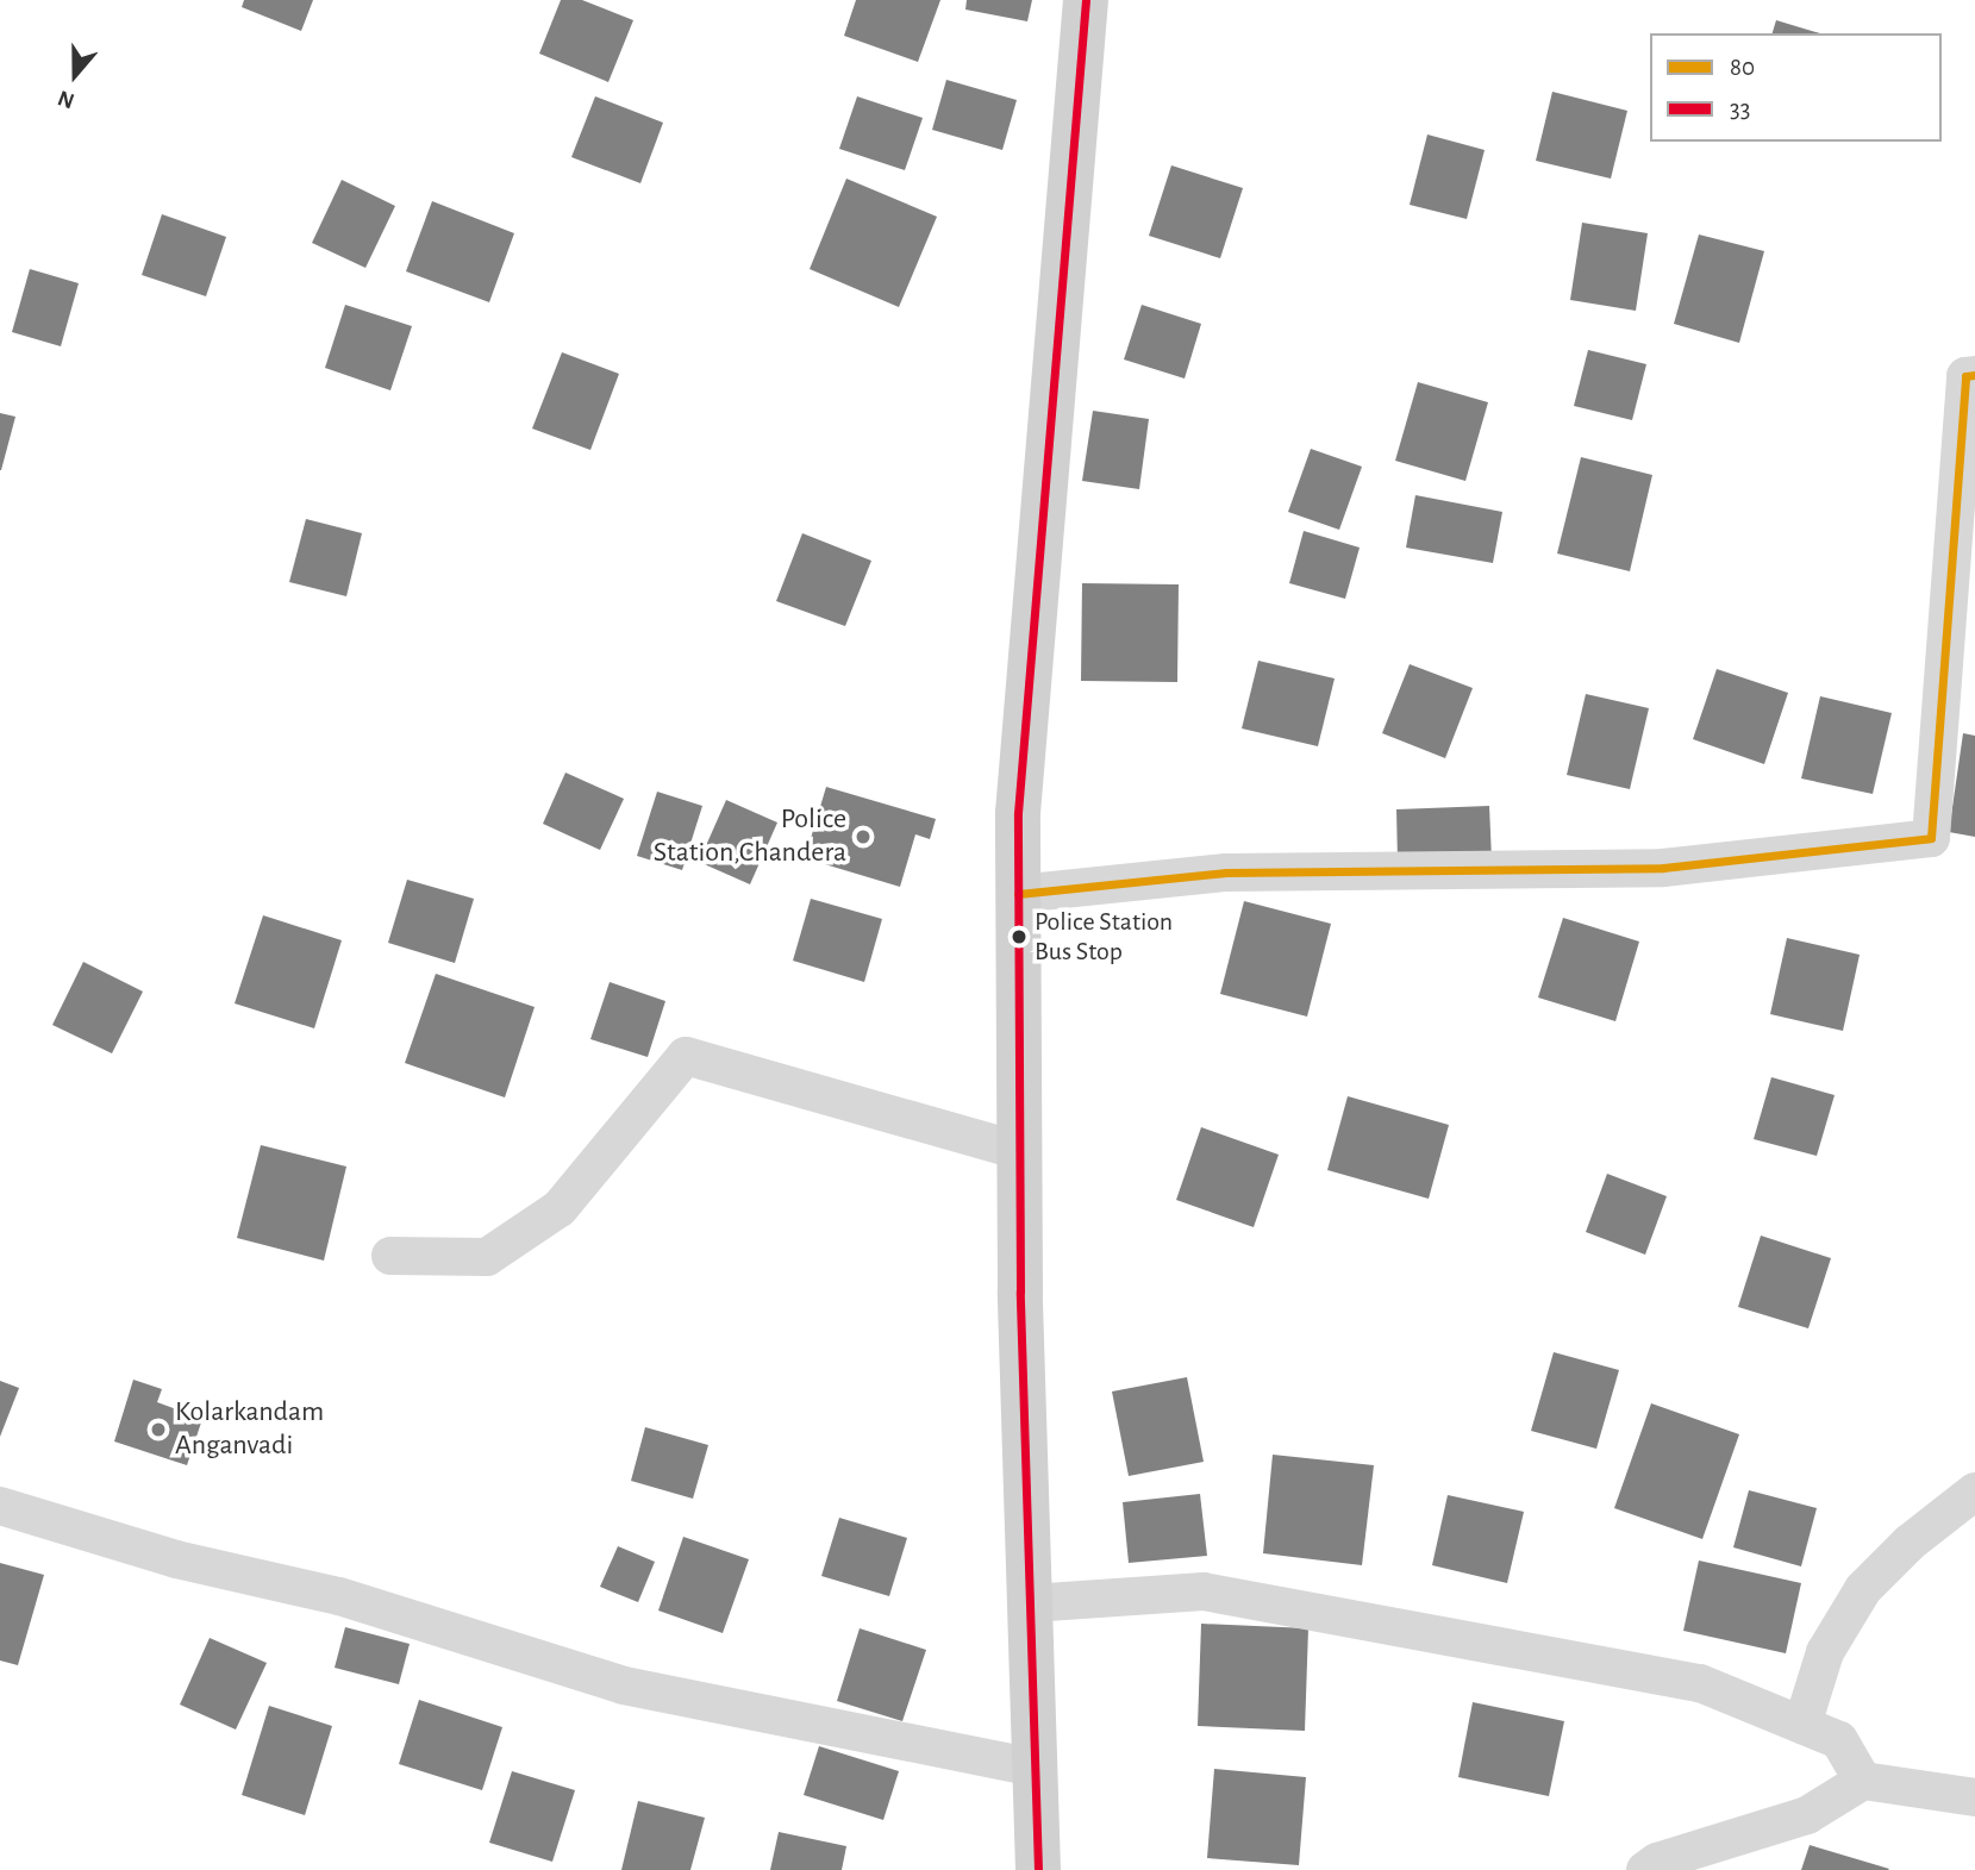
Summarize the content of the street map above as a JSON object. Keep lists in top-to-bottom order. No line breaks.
{"places":["Police Station,Chandera","Police Station Bus Stop","Kolarkandam Anganvadi"],"lines":["transit line 33","transit line 80"],"legend":["80","33"],"north":"bottom"}
